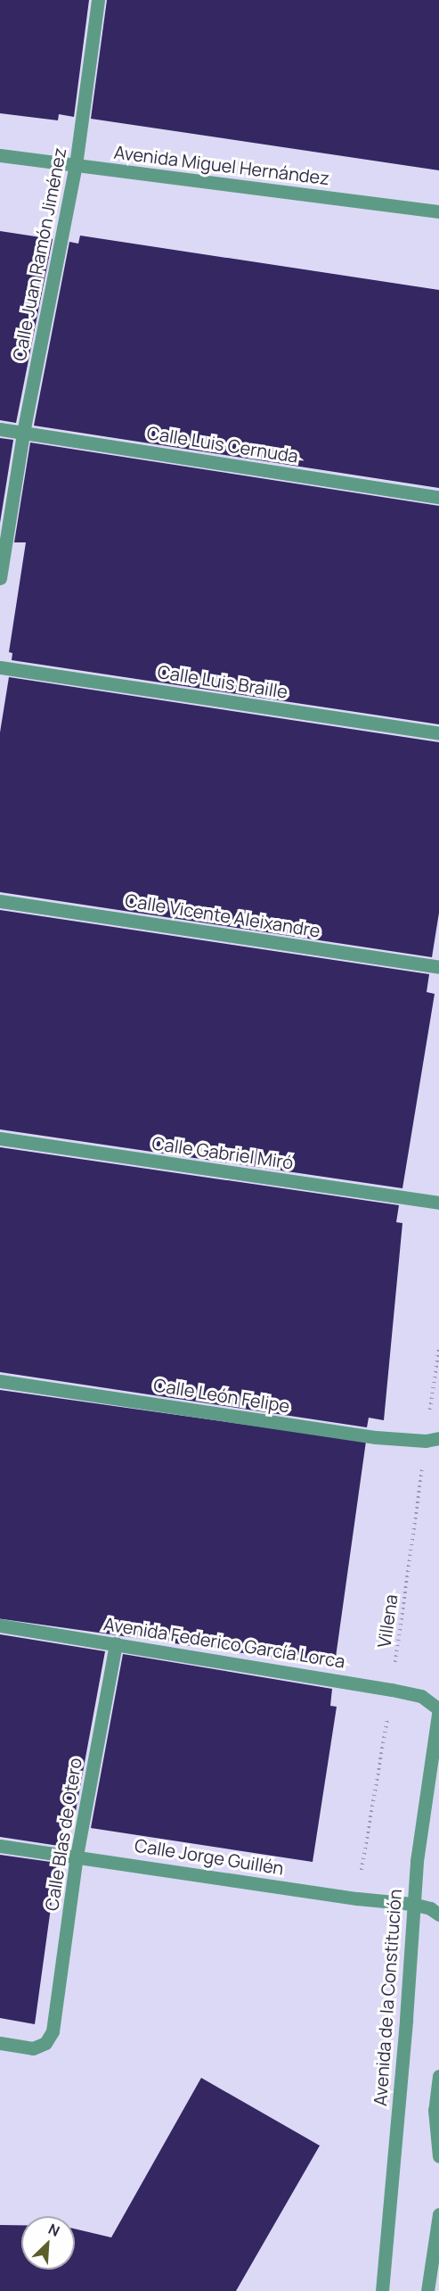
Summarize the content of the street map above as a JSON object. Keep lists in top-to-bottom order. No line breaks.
{"streets":{"street":["Avenida Miguel Hernández","Calle Juan Ramón Jiménez","Calle Luis Cernuda","Calle Luis Braille","Calle Vicente Aleixandre","Calle Gabriel Miró","Calle León Felipe","Avenida Federico García Lorca","Calle Blas de Otero","Calle Jorge Guillén","Avenida de la Constitución"],"path":["Villena"]},"crossings":[["Avenida Miguel Hernández","Calle Juan Ramón Jiménez"],["Calle Juan Ramón Jiménez","Calle Luis Cernuda"],["Calle León Felipe","Villena"],["Villena","Avenida Federico García Lorca"],["Villena","Calle Jorge Guillén"],["Avenida Federico García Lorca","Calle Blas de Otero"],["Avenida Federico García Lorca","Avenida de la Constitución"],["Calle Blas de Otero","Calle Jorge Guillén"],["Calle Jorge Guillén","Avenida de la Constitución"]],"north":"top right"}
